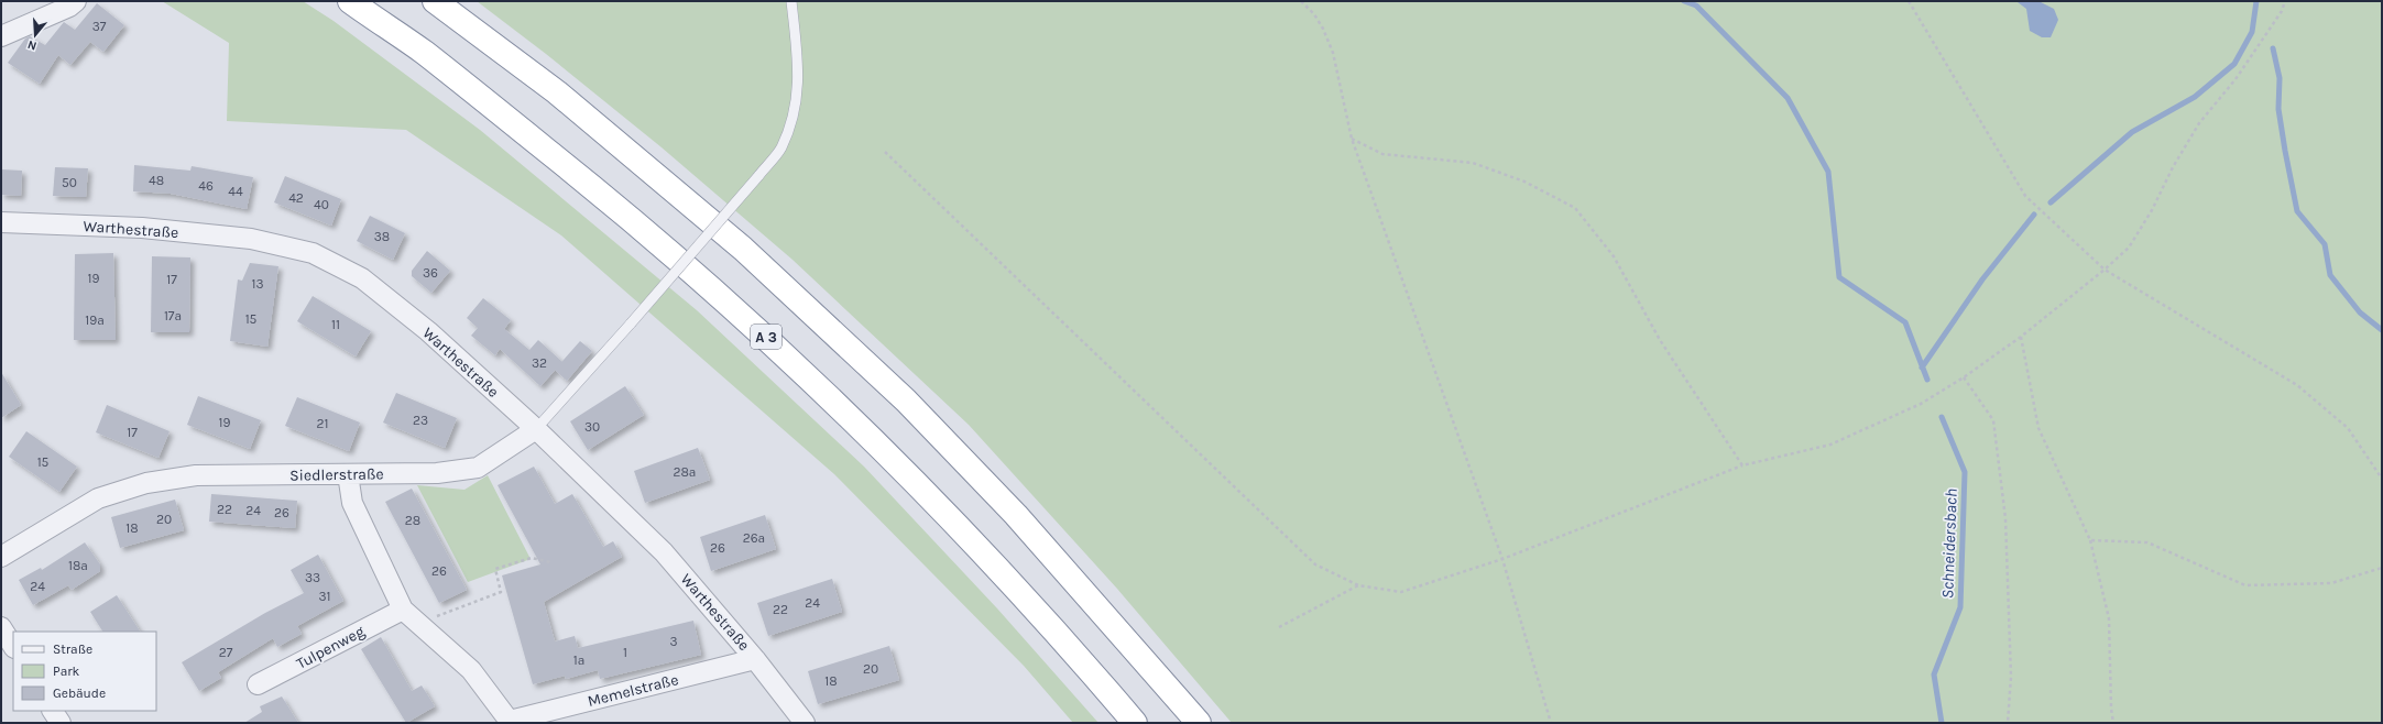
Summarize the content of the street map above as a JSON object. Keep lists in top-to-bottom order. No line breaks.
{"streets":{"highway":["A 3"],"street":["Warthestraße","Siedlerstraße","Tulpenweg","Memelstraße"]},"crossings":[["Warthestraße","Siedlerstraße"],["Warthestraße","Memelstraße"]],"water":["Schneidersbach"],"house_numbers":["37","48","50","46","44","42","40","38","36","19","17","13","17a","15","19a","11","32","23","19","21","30","17","15","28a","22","24","26","20","28","18","26a","26","18a","26","33","24","31","24","22","3","27","1","1a","20","18"],"legend":["Straße","Park","Gebäude"],"north":"bottom"}
